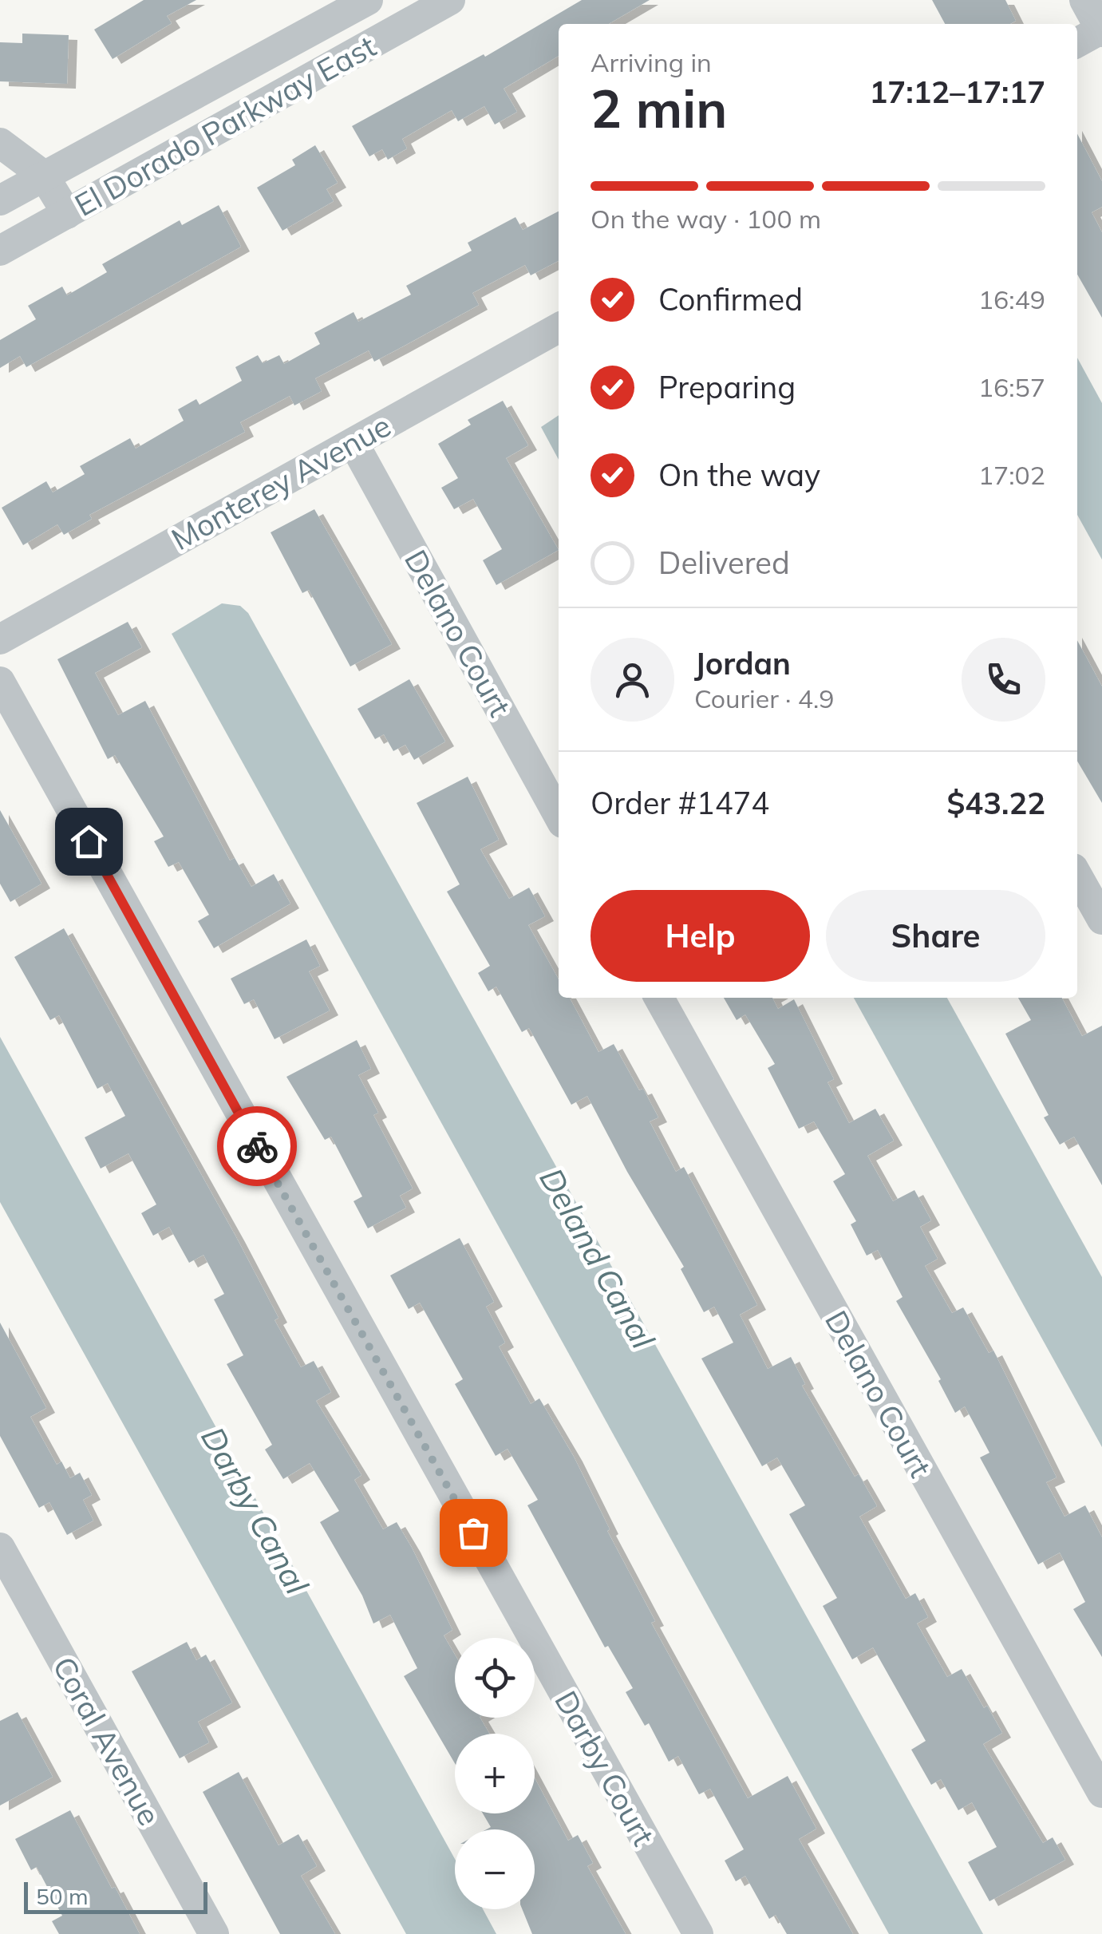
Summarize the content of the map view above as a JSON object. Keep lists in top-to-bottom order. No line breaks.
{"streets":{"street":["El Dorado Parkway East","Monterey Avenue","Delano Court","Coral Avenue","Darby Court"]},"crossings":[["Monterey Avenue","Delano Court"]],"water":["Deland Canal","Darby Canal"],"scale_bar":"50 m","page":{"heading":["2 min","Arriving in","17:12–17:17"],"panel":["Jordan","Courier · 4.9","Order #1474","$43.22"],"bar":"On the way · 100 m","list":[["Confirmed","16:49"],["Preparing","16:57"],["On the way","17:02"],"Delivered"],"buttons":["Help","Share"],"map_buttons":["+","−"],"scale":"50 m"}}
